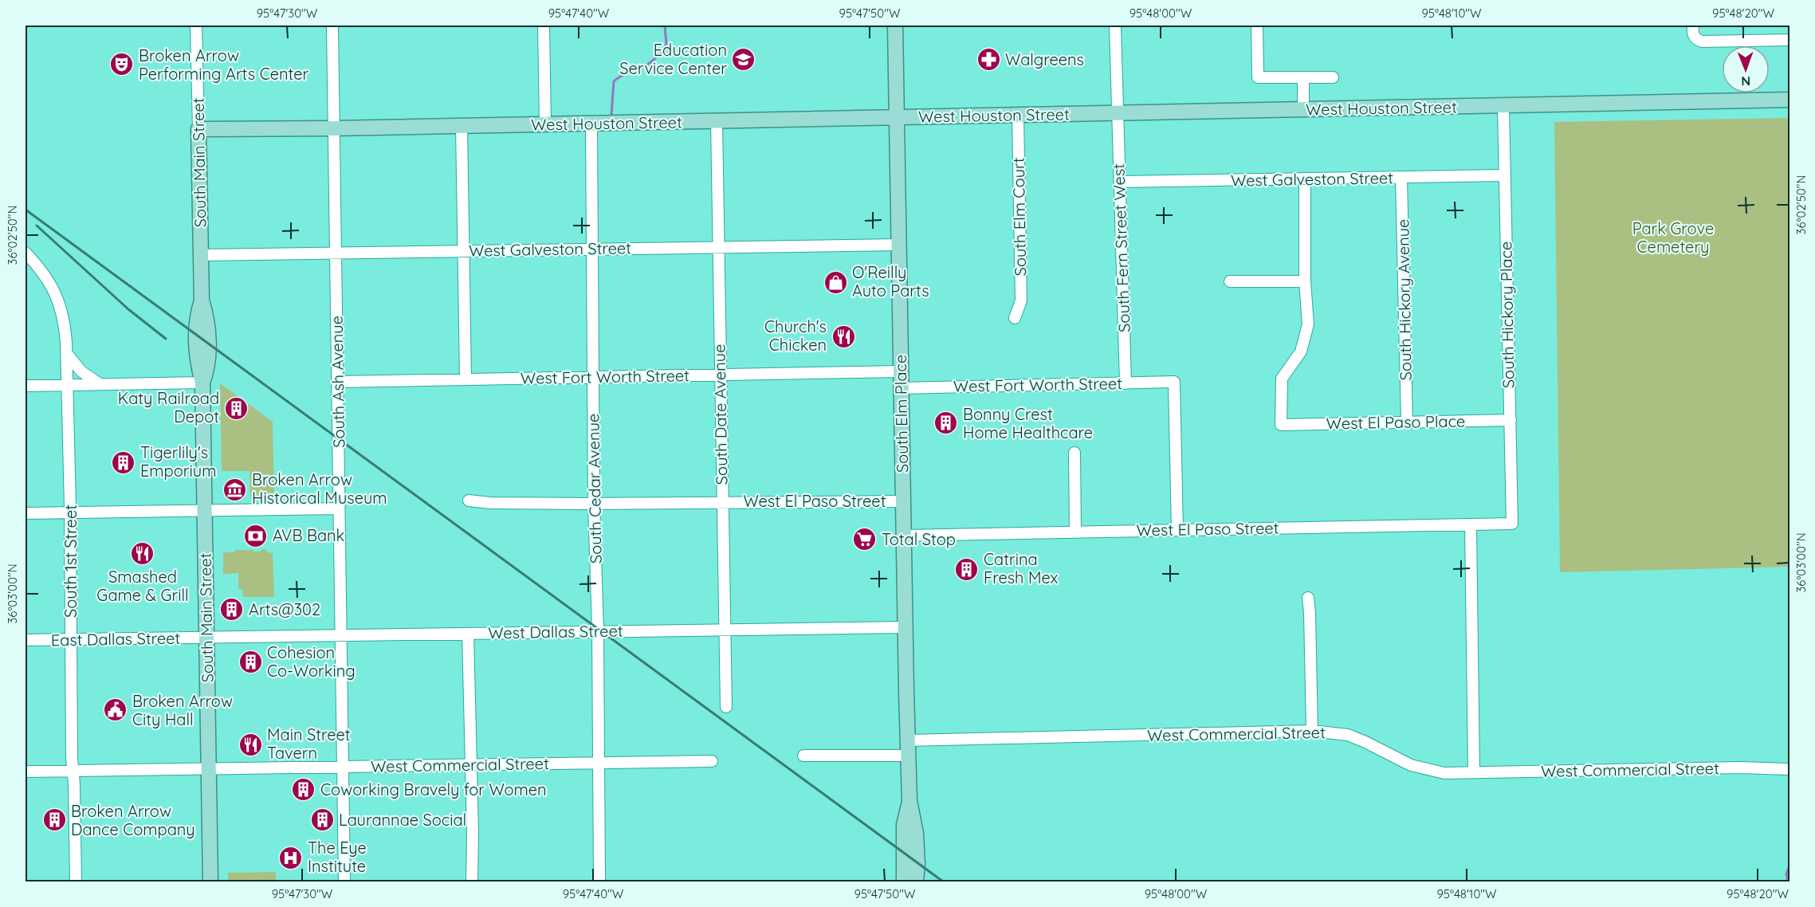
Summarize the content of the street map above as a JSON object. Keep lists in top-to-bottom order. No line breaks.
{"streets":{"main road":["West Houston Street","South Main Street","South Elm Place"],"street":["West Galveston Street","South Elm Court","South Fern Street West","South Hickory Avenue","South Hickory Place","West Fort Worth Street","South Ash Avenue","South Date Avenue","West El Paso Place","South Cedar Avenue","West El Paso Street","South 1st Street","West Dallas Street","East Dallas Street","West Commercial Street"]},"crossings":[["West Houston Street","South Main Street"],["West Houston Street","South Elm Court"],["West Houston Street","South Fern Street West"],["West Houston Street","South Hickory Place"],["West Houston Street","South Ash Avenue"],["West Houston Street","South Elm Place"],["West Houston Street","South Date Avenue"],["West Houston Street","South Cedar Avenue"],["South Main Street","West Galveston Street"],["South Main Street","West Dallas Street"],["South Main Street","East Dallas Street"],["South Main Street","West Commercial Street"],["West Galveston Street","South Fern Street West"],["West Galveston Street","South Hickory Avenue"],["West Galveston Street","South Hickory Place"],["West Galveston Street","South Ash Avenue"],["West Galveston Street","South Elm Place"],["West Galveston Street","South Date Avenue"],["West Galveston Street","South Cedar Avenue"],["South Fern Street West","West Fort Worth Street"],["South Hickory Avenue","West El Paso Place"],["South Hickory Place","West El Paso Place"],["South Hickory Place","West El Paso Street"],["West Fort Worth Street","South Ash Avenue"],["West Fort Worth Street","South Elm Place"],["West Fort Worth Street","South Date Avenue"],["West Fort Worth Street","South Cedar Avenue"],["West Fort Worth Street","West El Paso Street"],["South Ash Avenue","West Dallas Street"],["South Ash Avenue","West Commercial Street"],["South Elm Place","West El Paso Street"],["South Elm Place","West Dallas Street"],["South Elm Place","West Commercial Street"],["South Date Avenue","West El Paso Street"],["South Date Avenue","West Dallas Street"],["South Cedar Avenue","West El Paso Street"],["South Cedar Avenue","West Dallas Street"],["South Cedar Avenue","West Commercial Street"],["South 1st Street","East Dallas Street"],["South 1st Street","West Commercial Street"],["West Dallas Street","East Dallas Street"]],"parks":["Park Grove Cemetery"],"places":{"school or university":["Education Service Center"],"pharmacy":["Walgreens"],"theatre":["Broken Arrow Performing Arts Center"],"shop":["O'Reilly Auto Parts"],"restaurant":["Church's Chicken","Smashed Game & Grill","Main Street Tavern"],"building":["Katy Railroad Depot","Bonny Crest Home Healthcare","Tigerlily's Emporium","Catrina Fresh Mex","Arts@302","Cohesion Co-Working","Coworking Bravely for Women","Broken Arrow Dance Company","Laurannae Social"],"museum":["Broken Arrow Historical Museum"],"bank":["AVB Bank"],"supermarket":["Total Stop"],"public building":["Broken Arrow City Hall"],"hospital":["The Eye Institute"]},"north":"bottom","coordinates":["95°47'30\"W","95°47'40\"W","95°47'50\"W","95°48'00\"W","95°48'10\"W","95°48'20\"W","36°02'50\"N","36°03'00\"N"]}
